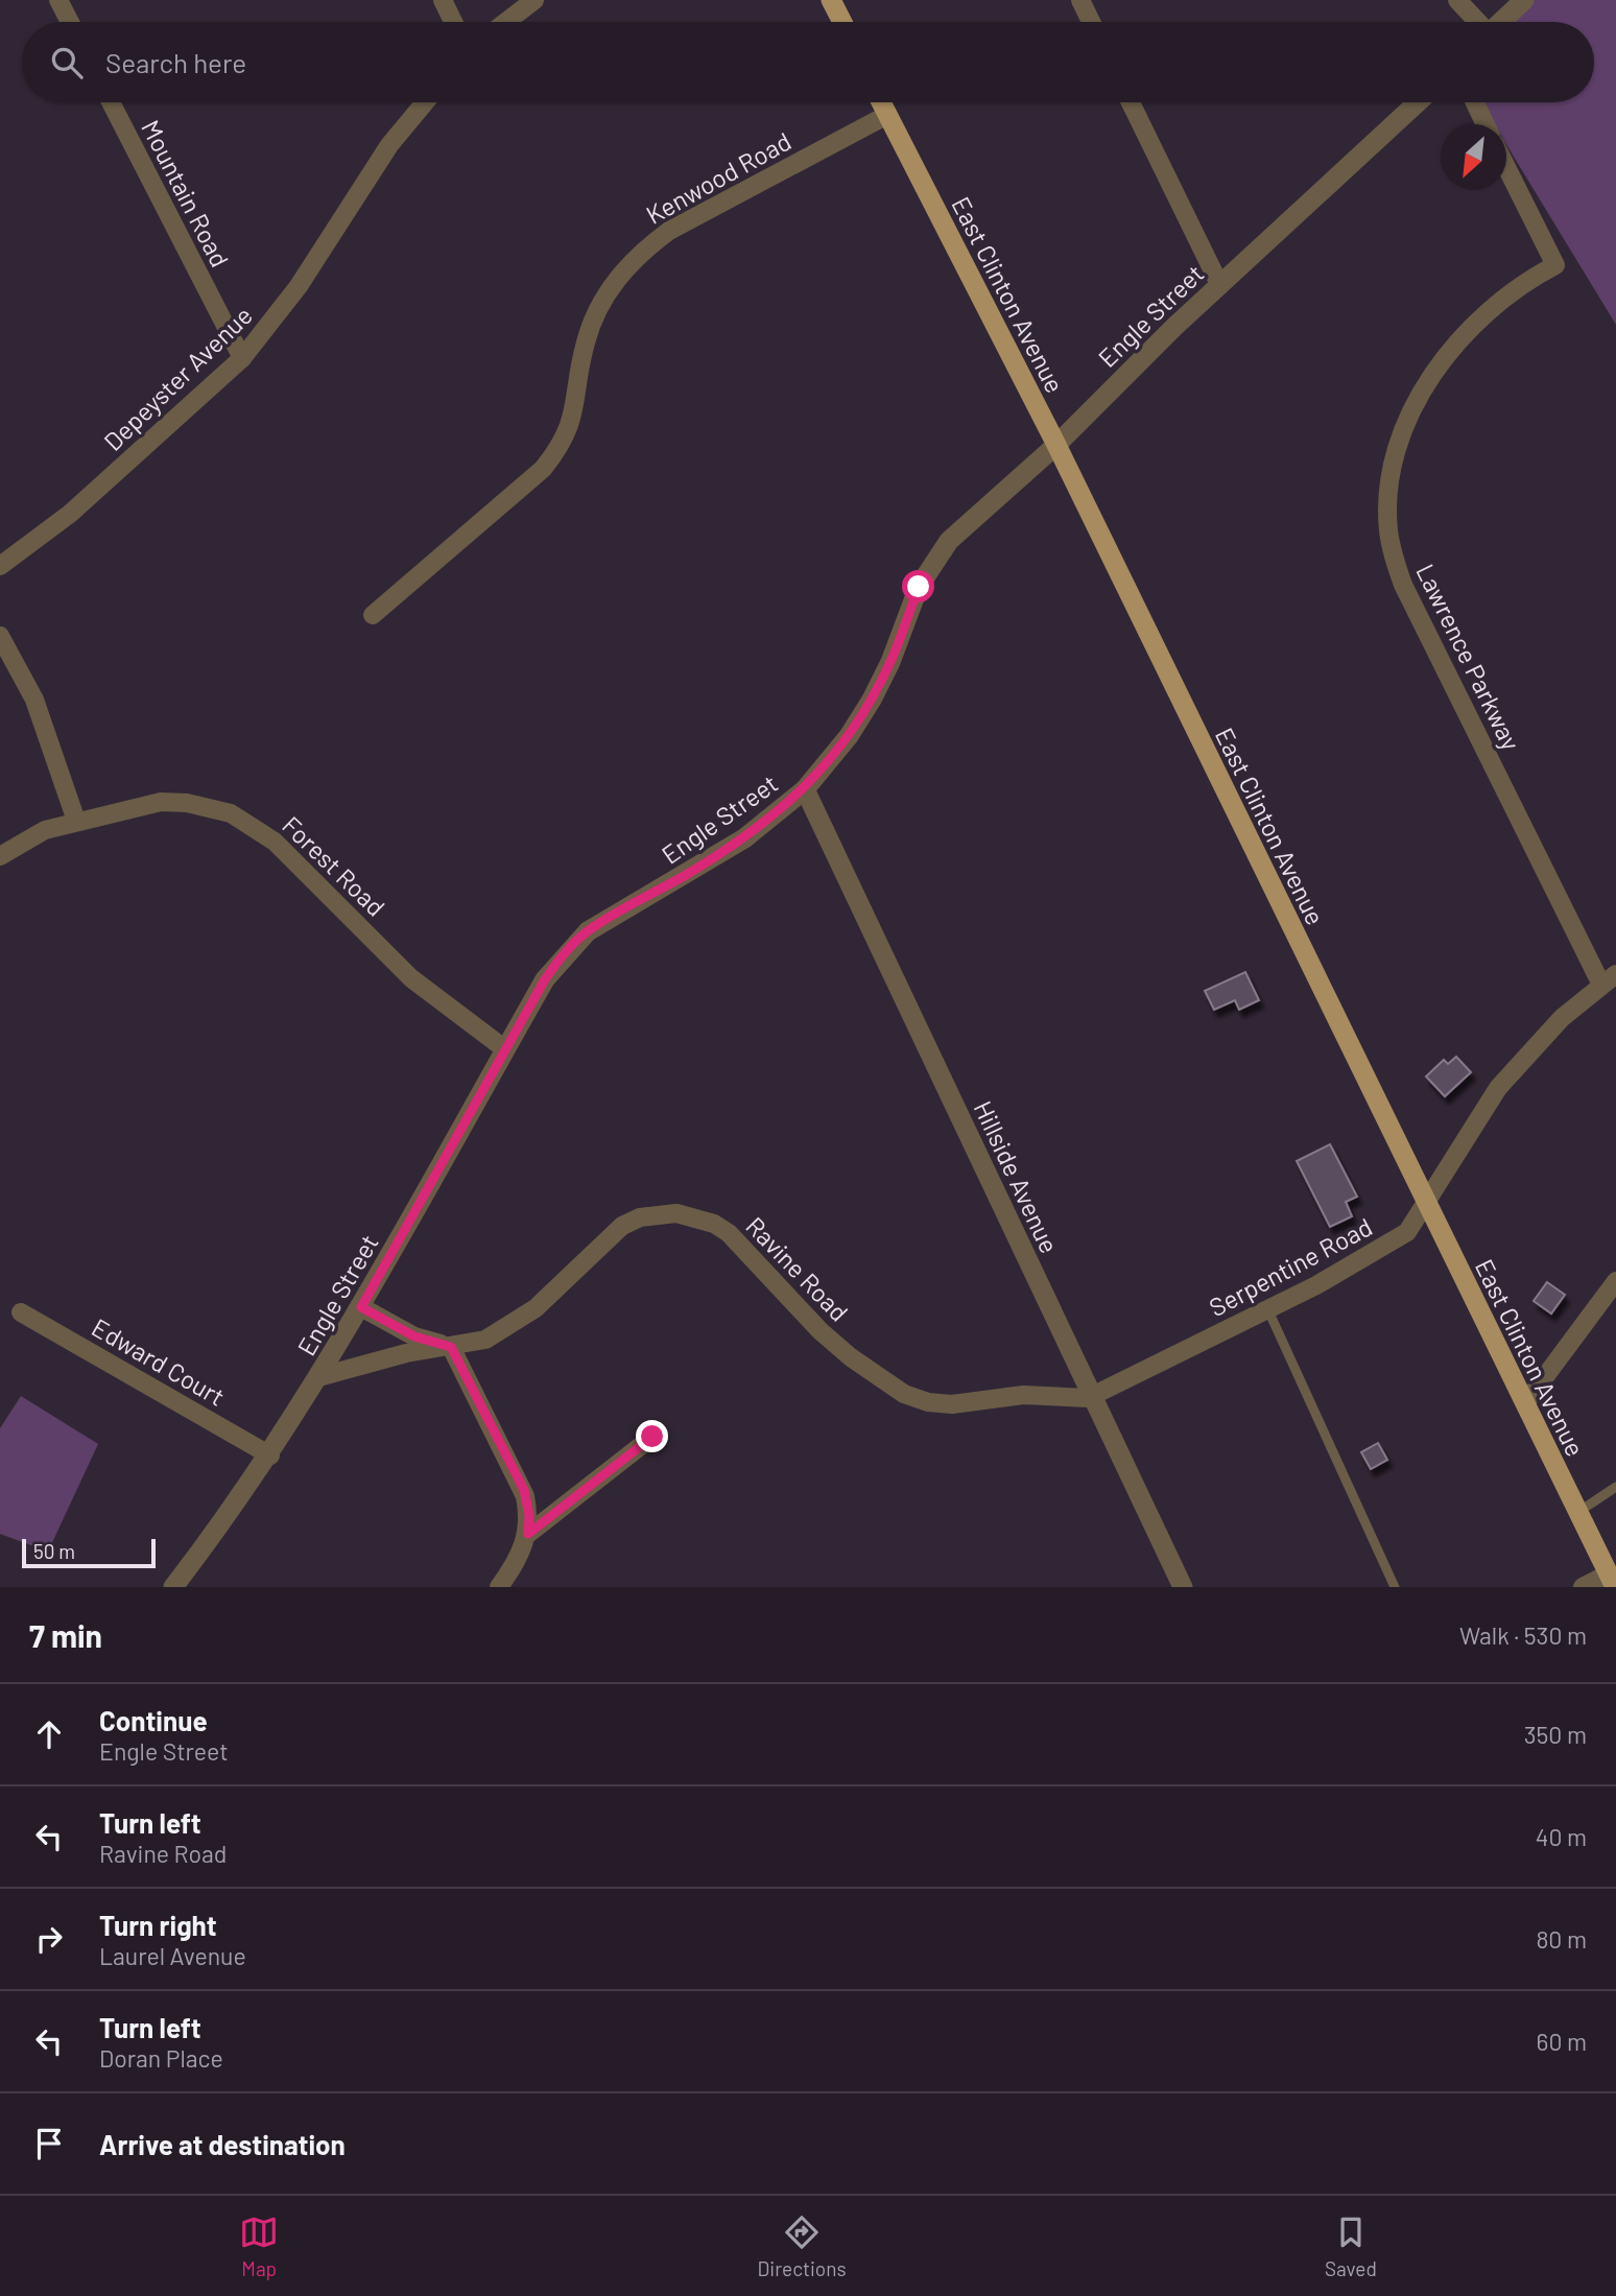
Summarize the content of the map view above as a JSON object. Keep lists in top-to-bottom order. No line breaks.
{"streets":{"main road":["East Clinton Avenue"],"street":["Kenwood Road","Mountain Road","Engle Street","Depeyster Avenue","Lawrence Parkway","Forest Road","Hillside Avenue","Serpentine Road","Ravine Road","Edward Court"]},"crossings":[["Kenwood Road","East Clinton Avenue"],["Mountain Road","Depeyster Avenue"],["East Clinton Avenue","Engle Street"],["East Clinton Avenue","Serpentine Road"],["Engle Street","Forest Road"],["Engle Street","Hillside Avenue"],["Engle Street","Ravine Road"],["Engle Street","Edward Court"],["Lawrence Parkway","Serpentine Road"],["Hillside Avenue","Serpentine Road"],["Hillside Avenue","Ravine Road"],["Serpentine Road","Ravine Road"]],"scale_bar":"50 m","north":"bottom left","page":{"search":"Search here","scale":"50 m","heading":["7 min","Walk · 530 m"],"list":[["Continue","Engle Street","350 m"],["Turn left","Ravine Road","40 m"],["Turn right","Laurel Avenue","80 m"],["Turn left","Doran Place","60 m"],"Arrive at destination"],"nav":["Map","Directions","Saved"]}}
